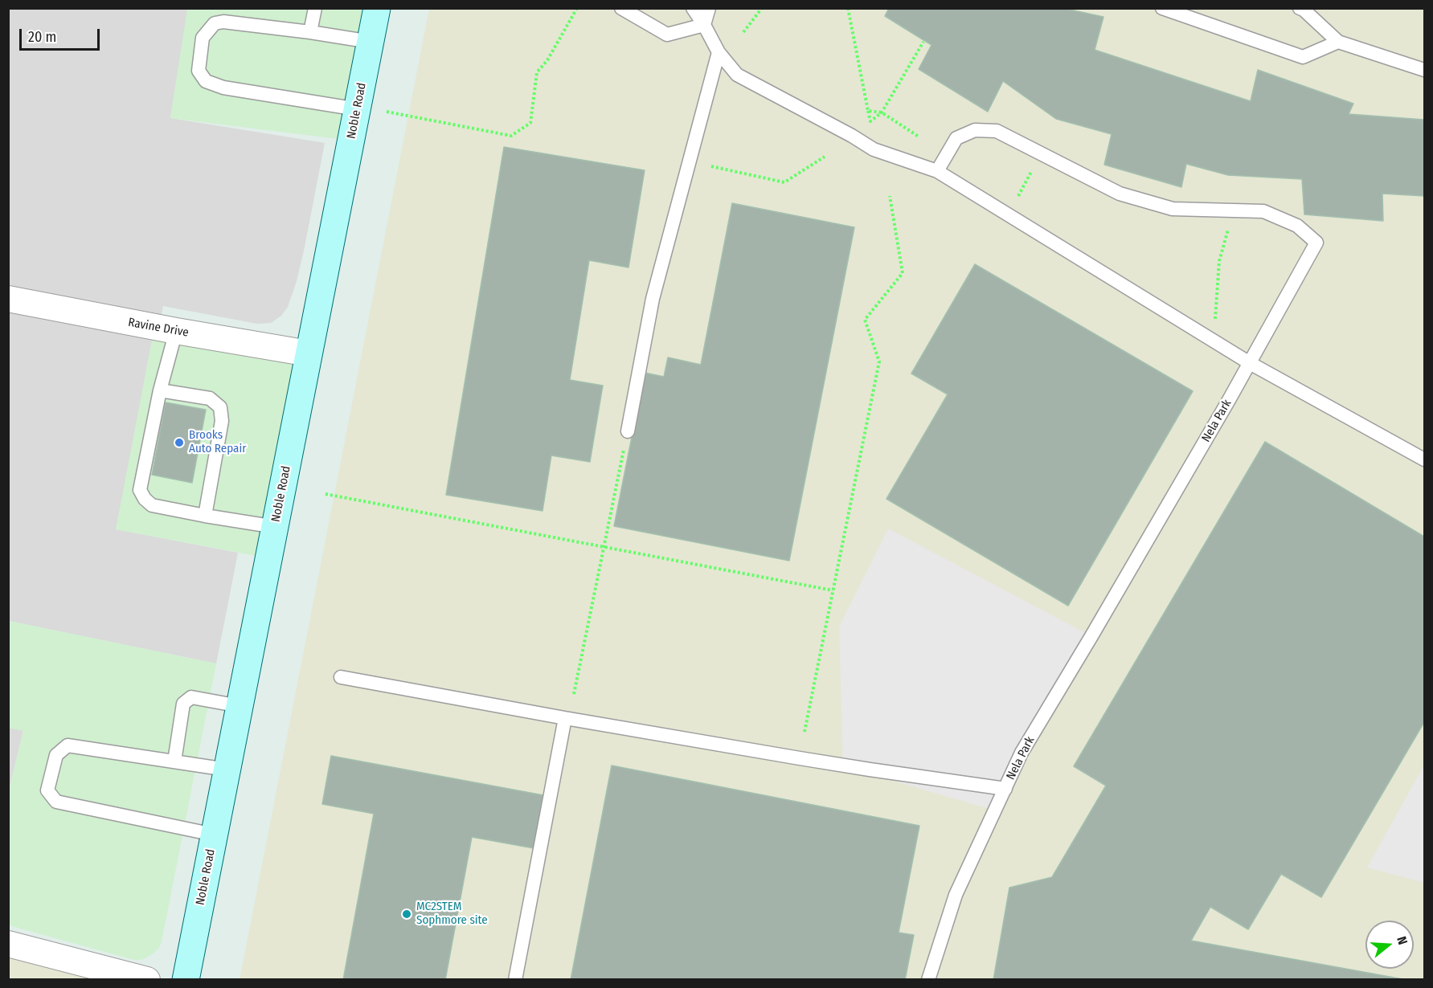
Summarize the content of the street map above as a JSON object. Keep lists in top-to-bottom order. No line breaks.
{"streets":{"main road":["Noble Road"],"street":["Ravine Drive"],"lane":["Nela Park"]},"crossings":[["Noble Road","Ravine Drive"]],"places":["Brooks Auto Repair","MC2STEM Sophmore site"],"scale_bar":"20 m","north":"right"}
